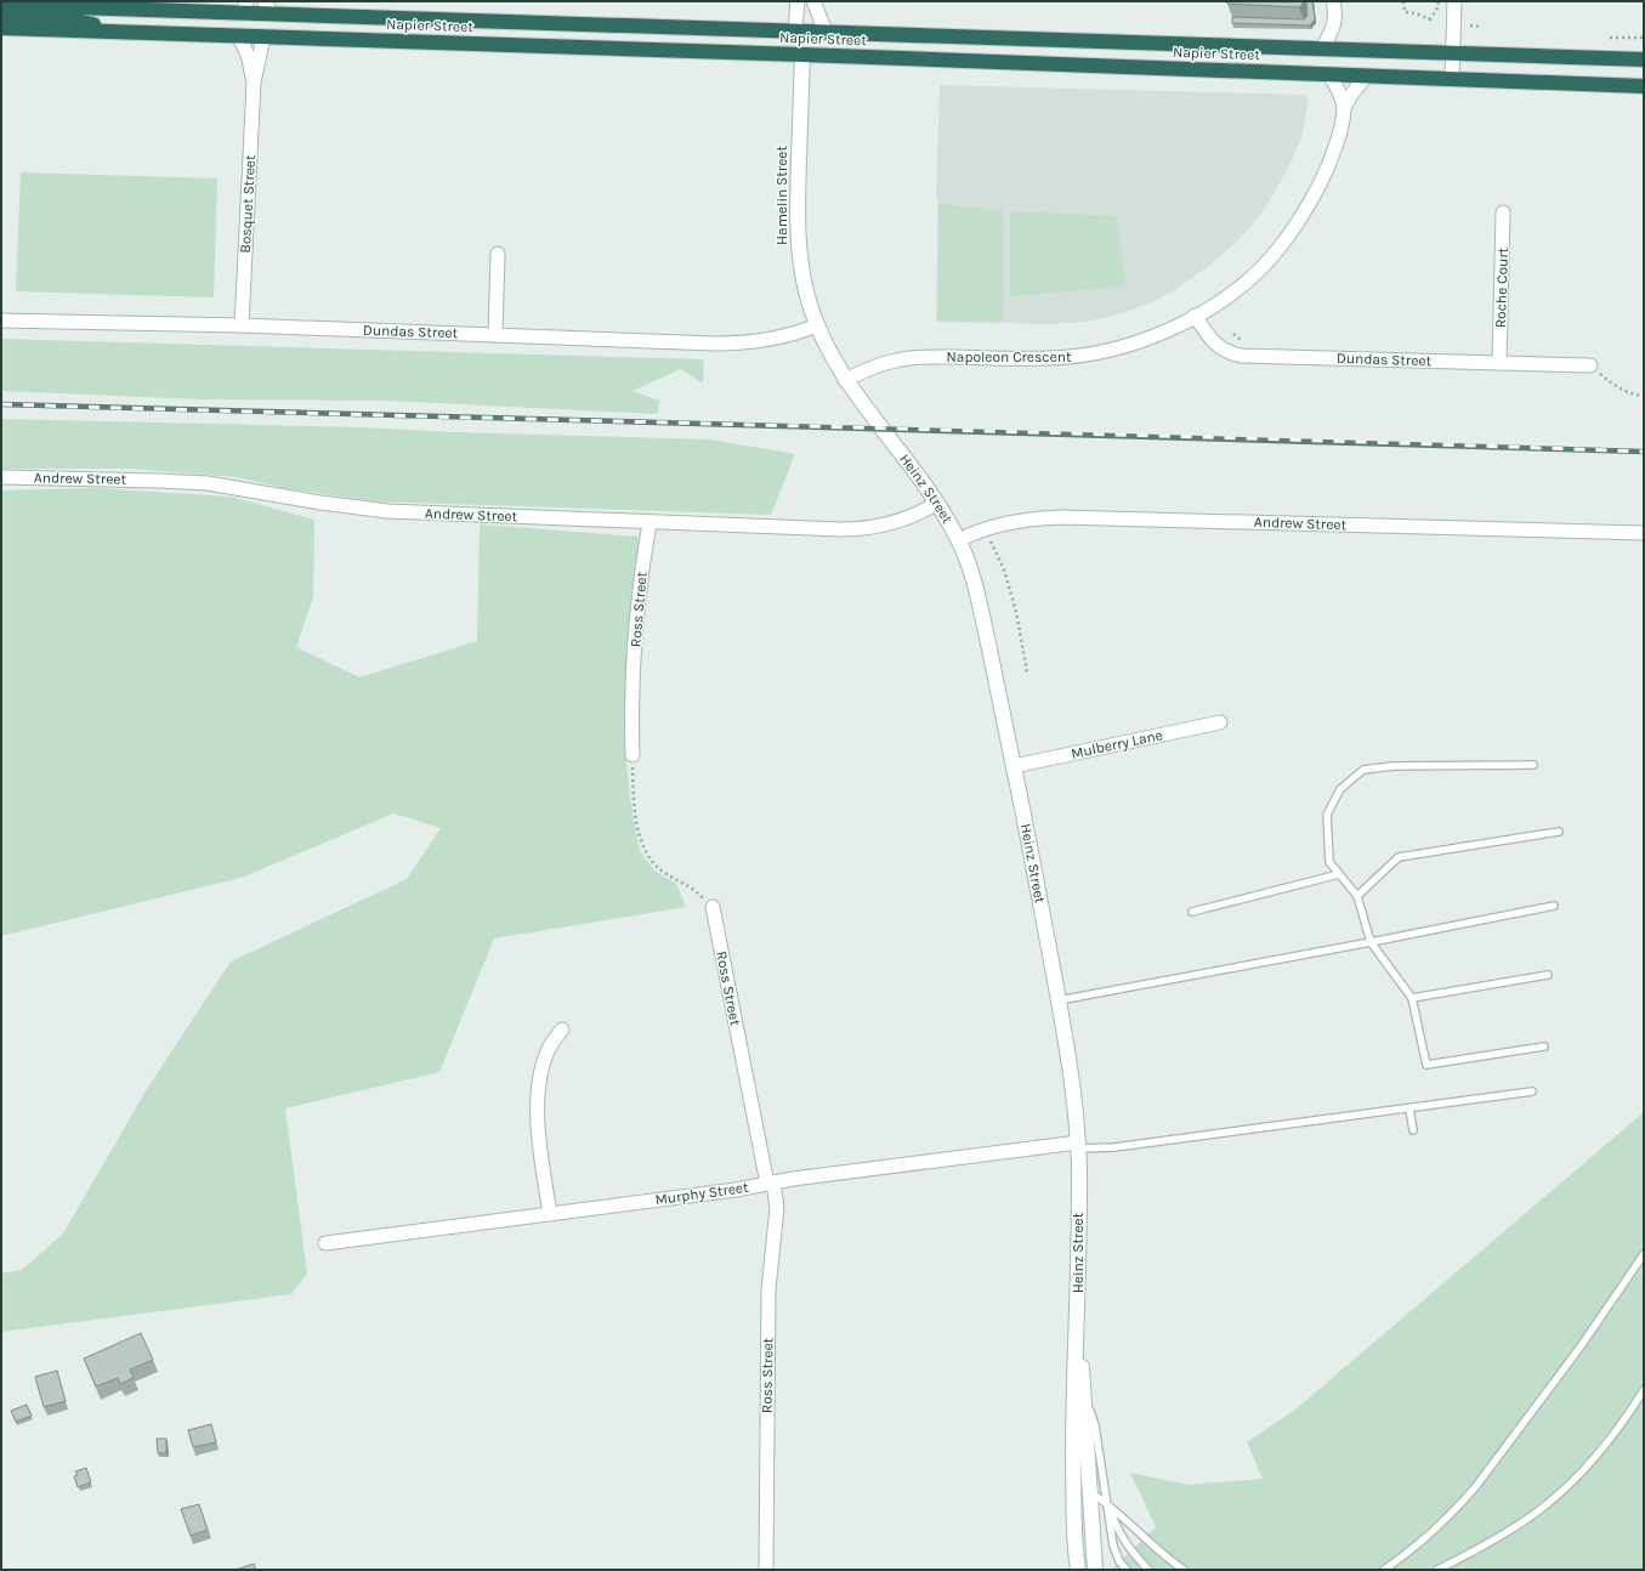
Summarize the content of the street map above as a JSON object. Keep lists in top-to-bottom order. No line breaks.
{"streets":{"highway":["Napier Street","Hamelin Street"],"street":["Bosquet Street","Roche Court","Dundas Street","Napoleon Crescent","Andrew Street","Heinz Street","Ross Street","Mulberry Lane","Murphy Street"]},"crossings":[["Napier Street","Hamelin Street"],["Napier Street","Bosquet Street"],["Napier Street","Napoleon Crescent"],["Hamelin Street","Dundas Street"],["Hamelin Street","Napoleon Crescent"],["Hamelin Street","Heinz Street"],["Bosquet Street","Dundas Street"],["Roche Court","Dundas Street"],["Dundas Street","Napoleon Crescent"],["Andrew Street","Heinz Street"],["Andrew Street","Ross Street"],["Heinz Street","Mulberry Lane"],["Heinz Street","Murphy Street"],["Ross Street","Murphy Street"]]}
